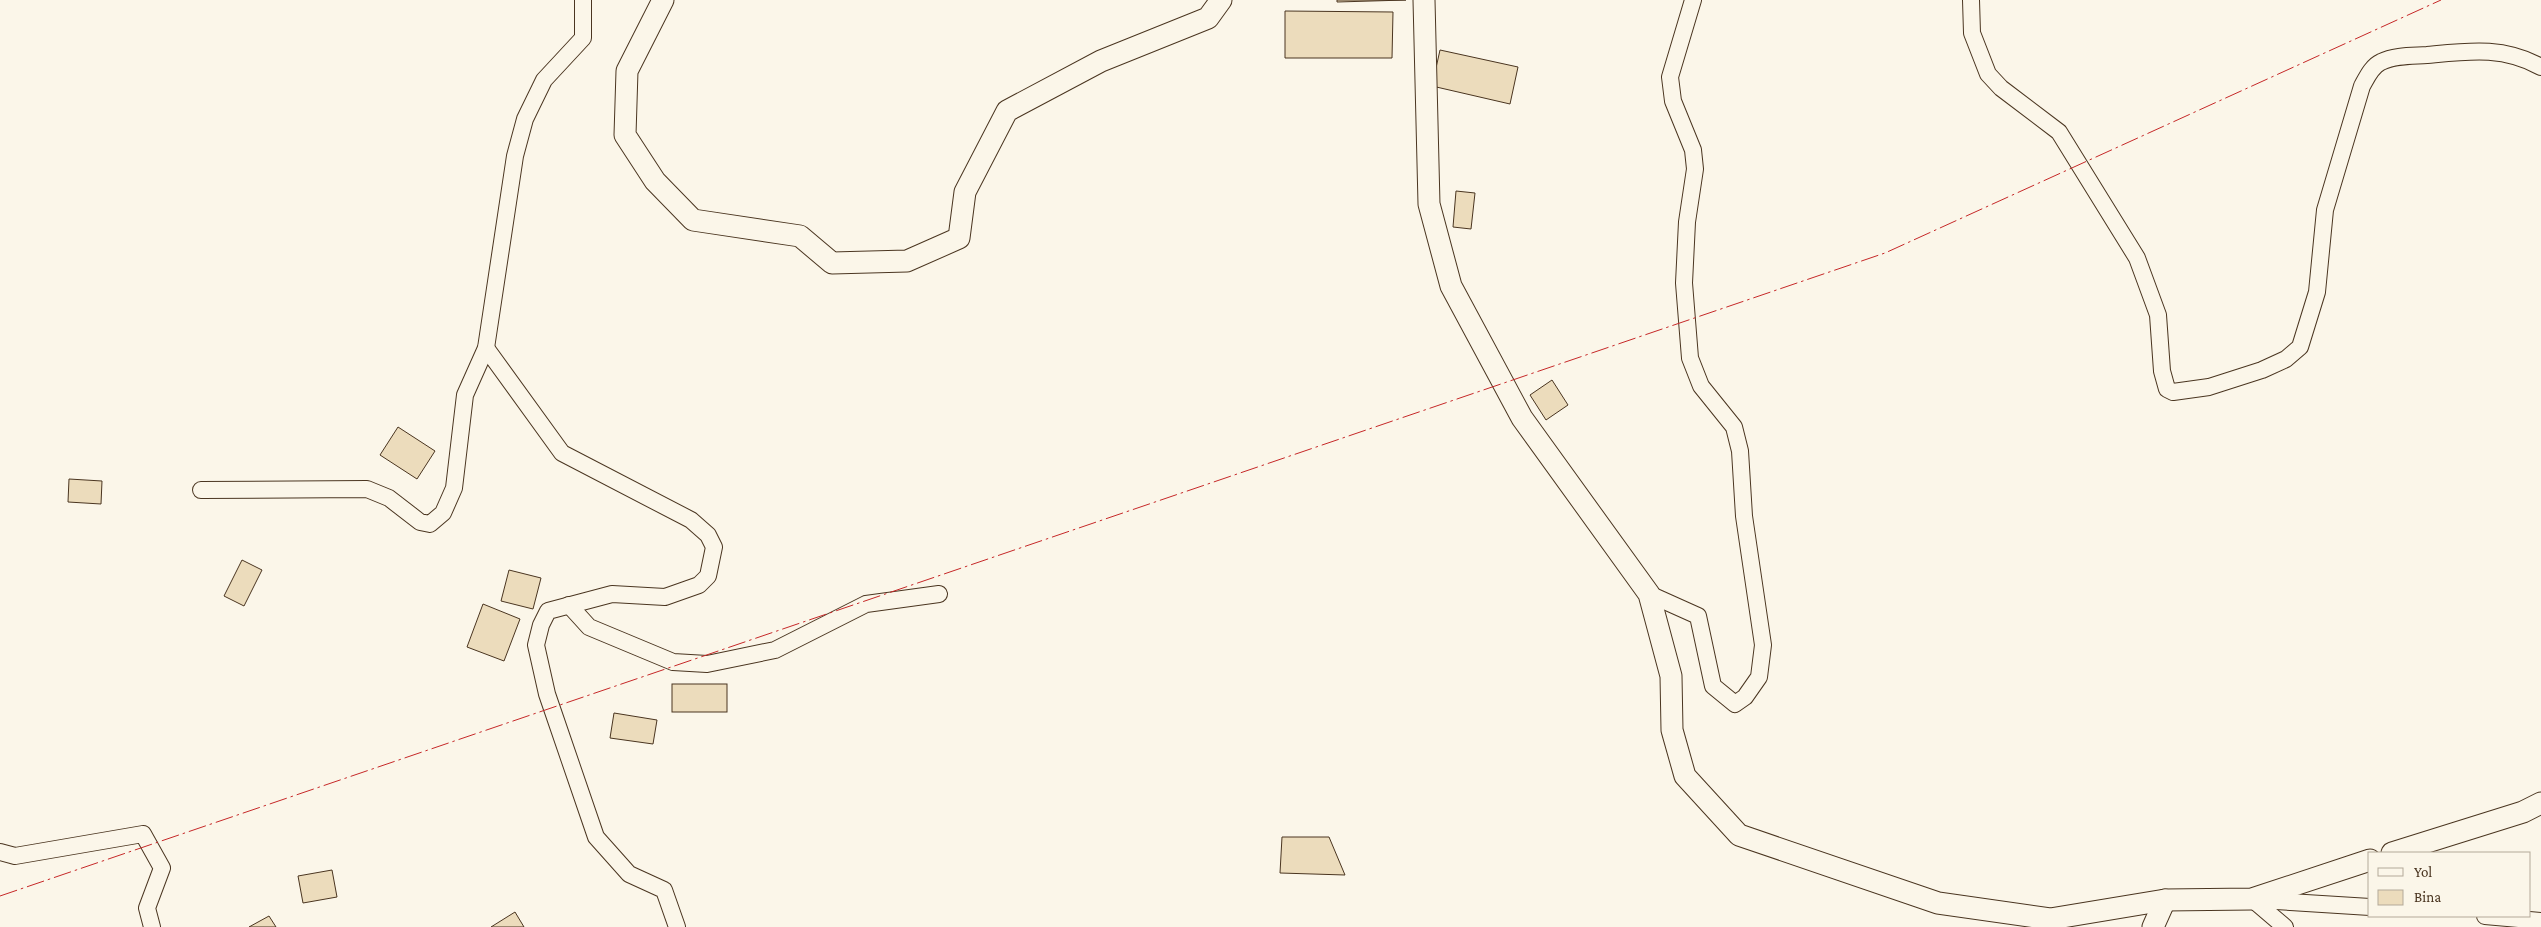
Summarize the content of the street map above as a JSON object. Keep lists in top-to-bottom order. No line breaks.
{"legend":["Yol","Bina"]}
